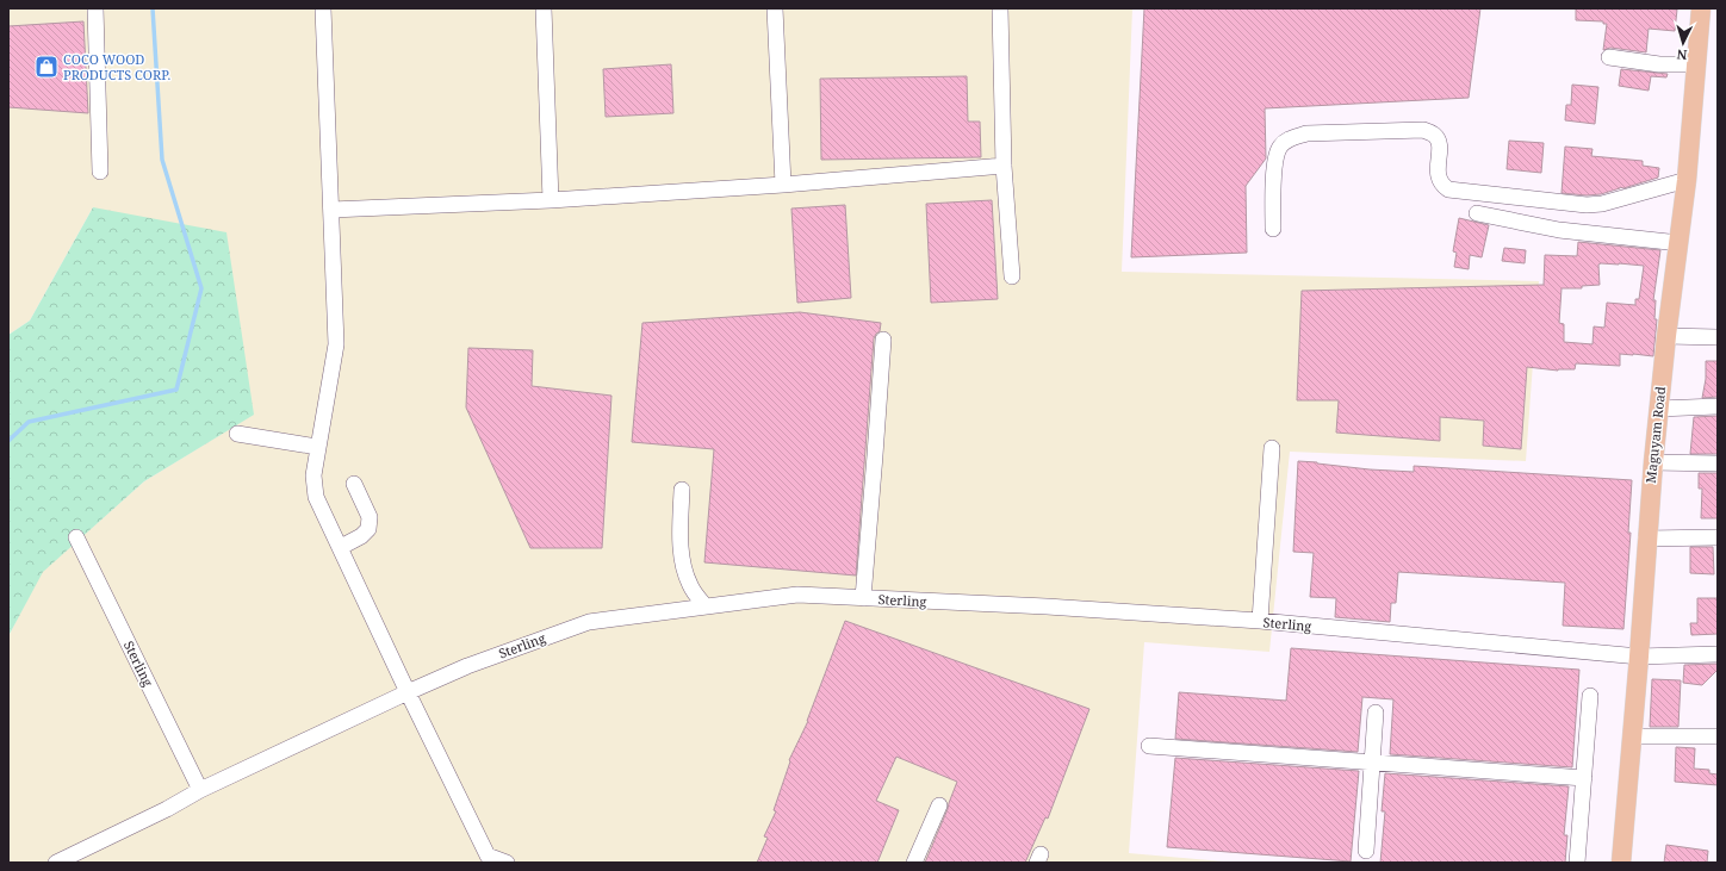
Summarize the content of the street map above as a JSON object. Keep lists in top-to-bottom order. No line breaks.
{"streets":{"main road":["Maguyam Road"],"street":["Sterling"]},"crossings":[["Maguyam Road","Sterling"]],"places":{"shop":["COCO WOOD PRODUCTS CORP."]},"north":"bottom"}
